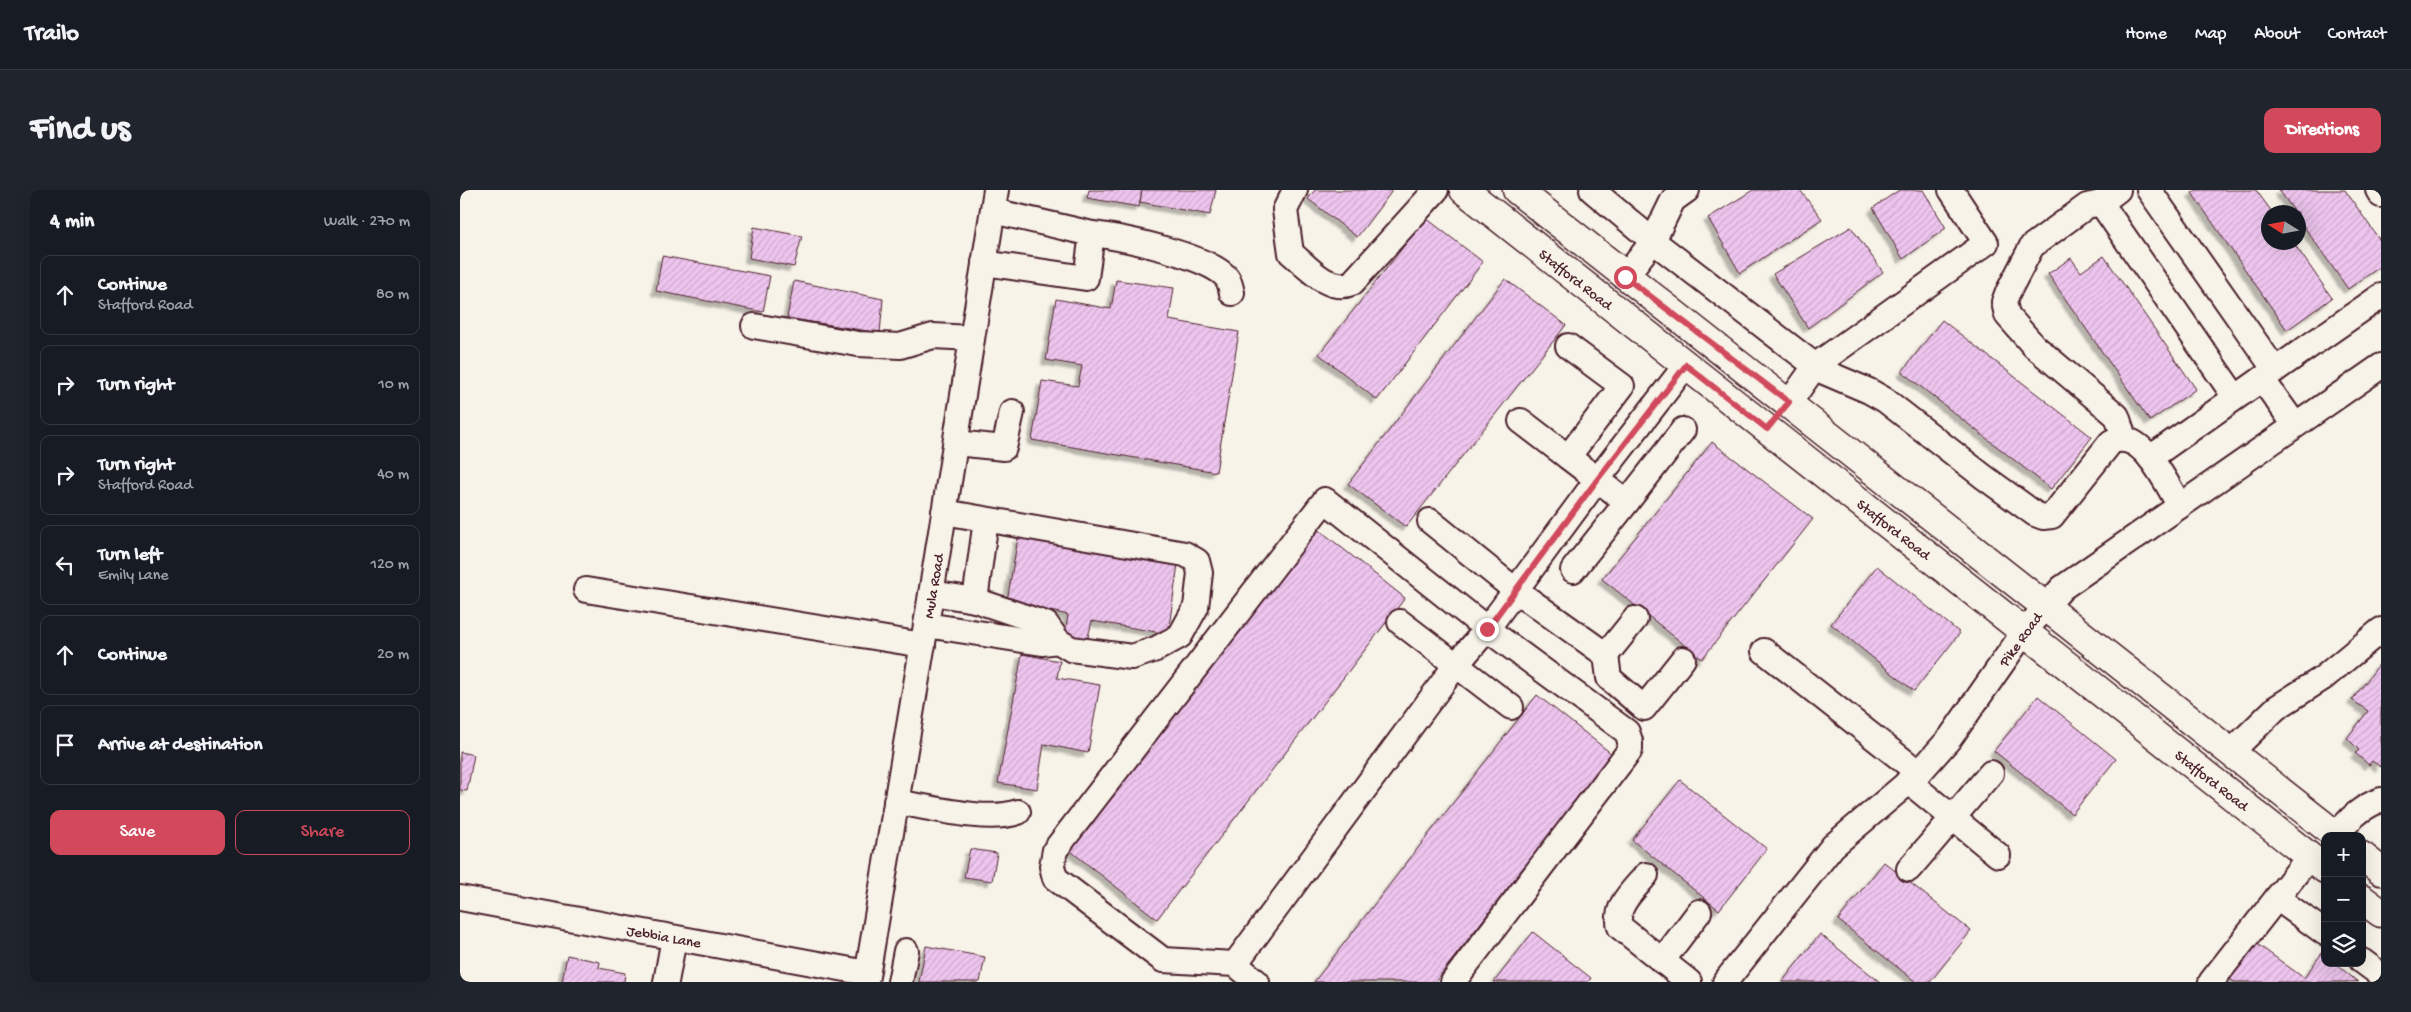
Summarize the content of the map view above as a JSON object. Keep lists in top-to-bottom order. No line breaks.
{"streets":{"main road":["Stafford Road"],"street":["Mula Road","Pike Road","Jebbia Lane"]},"crossings":[["Stafford Road","Pike Road"],["Mula Road","Jebbia Lane"]],"north":"left","page":{"header":"Trailo","nav":["Home","Map","About","Contact"],"buttons":["Directions",["Save","Share"]],"title":"Find us","heading":["4 min","Walk · 270 m"],"list":[["Continue","Stafford Road","80 m"],["Turn right","10 m"],["Turn right","Stafford Road","40 m"],["Turn left","Emily Lane","120 m"],["Continue","20 m"],"Arrive at destination"],"map_buttons":["+","−"]}}
